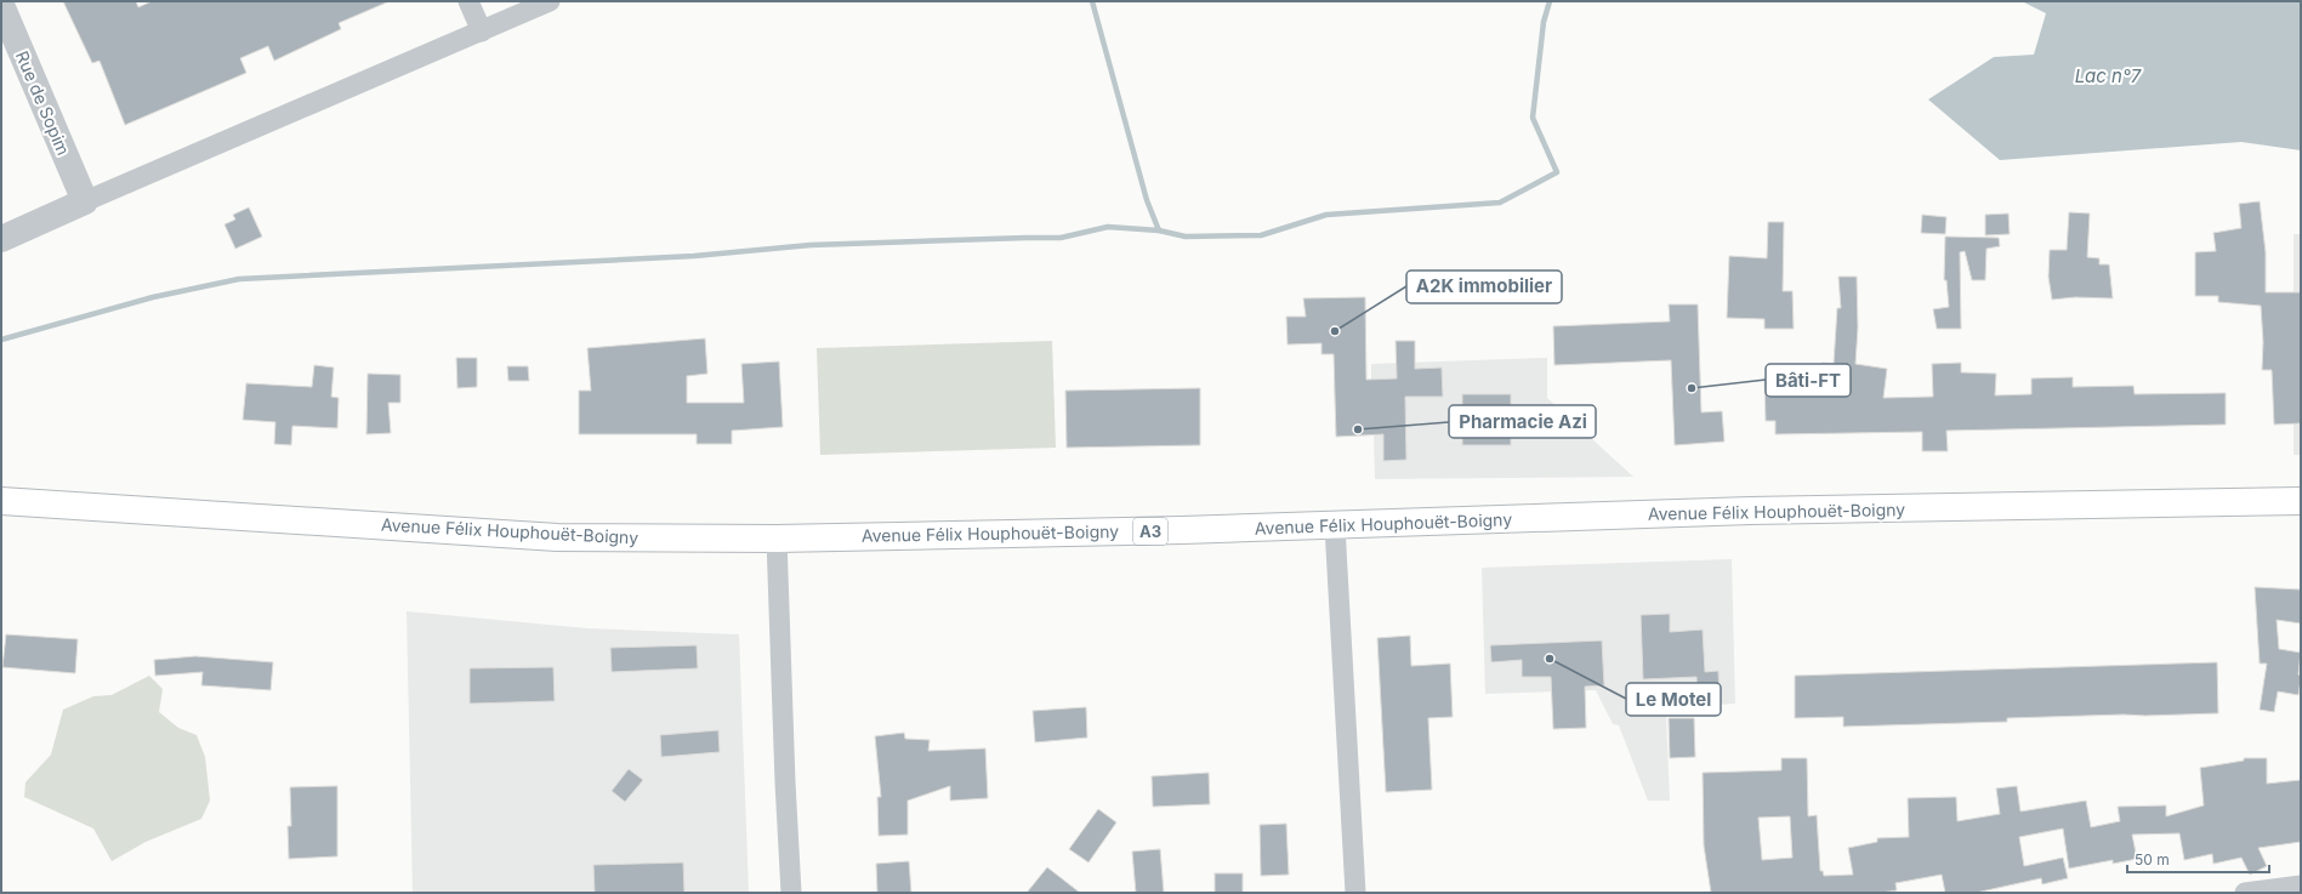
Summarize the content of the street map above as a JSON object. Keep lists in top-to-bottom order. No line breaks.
{"streets":{"highway":["Avenue Félix Houphouët-Boigny","A3"],"street":["Rue de Sopim"]},"water":["Lac n°7"],"places":["A2K immobilier","Bâti-FT","Pharmacie Azi","Le Motel"],"scale_bar":"50 m"}
